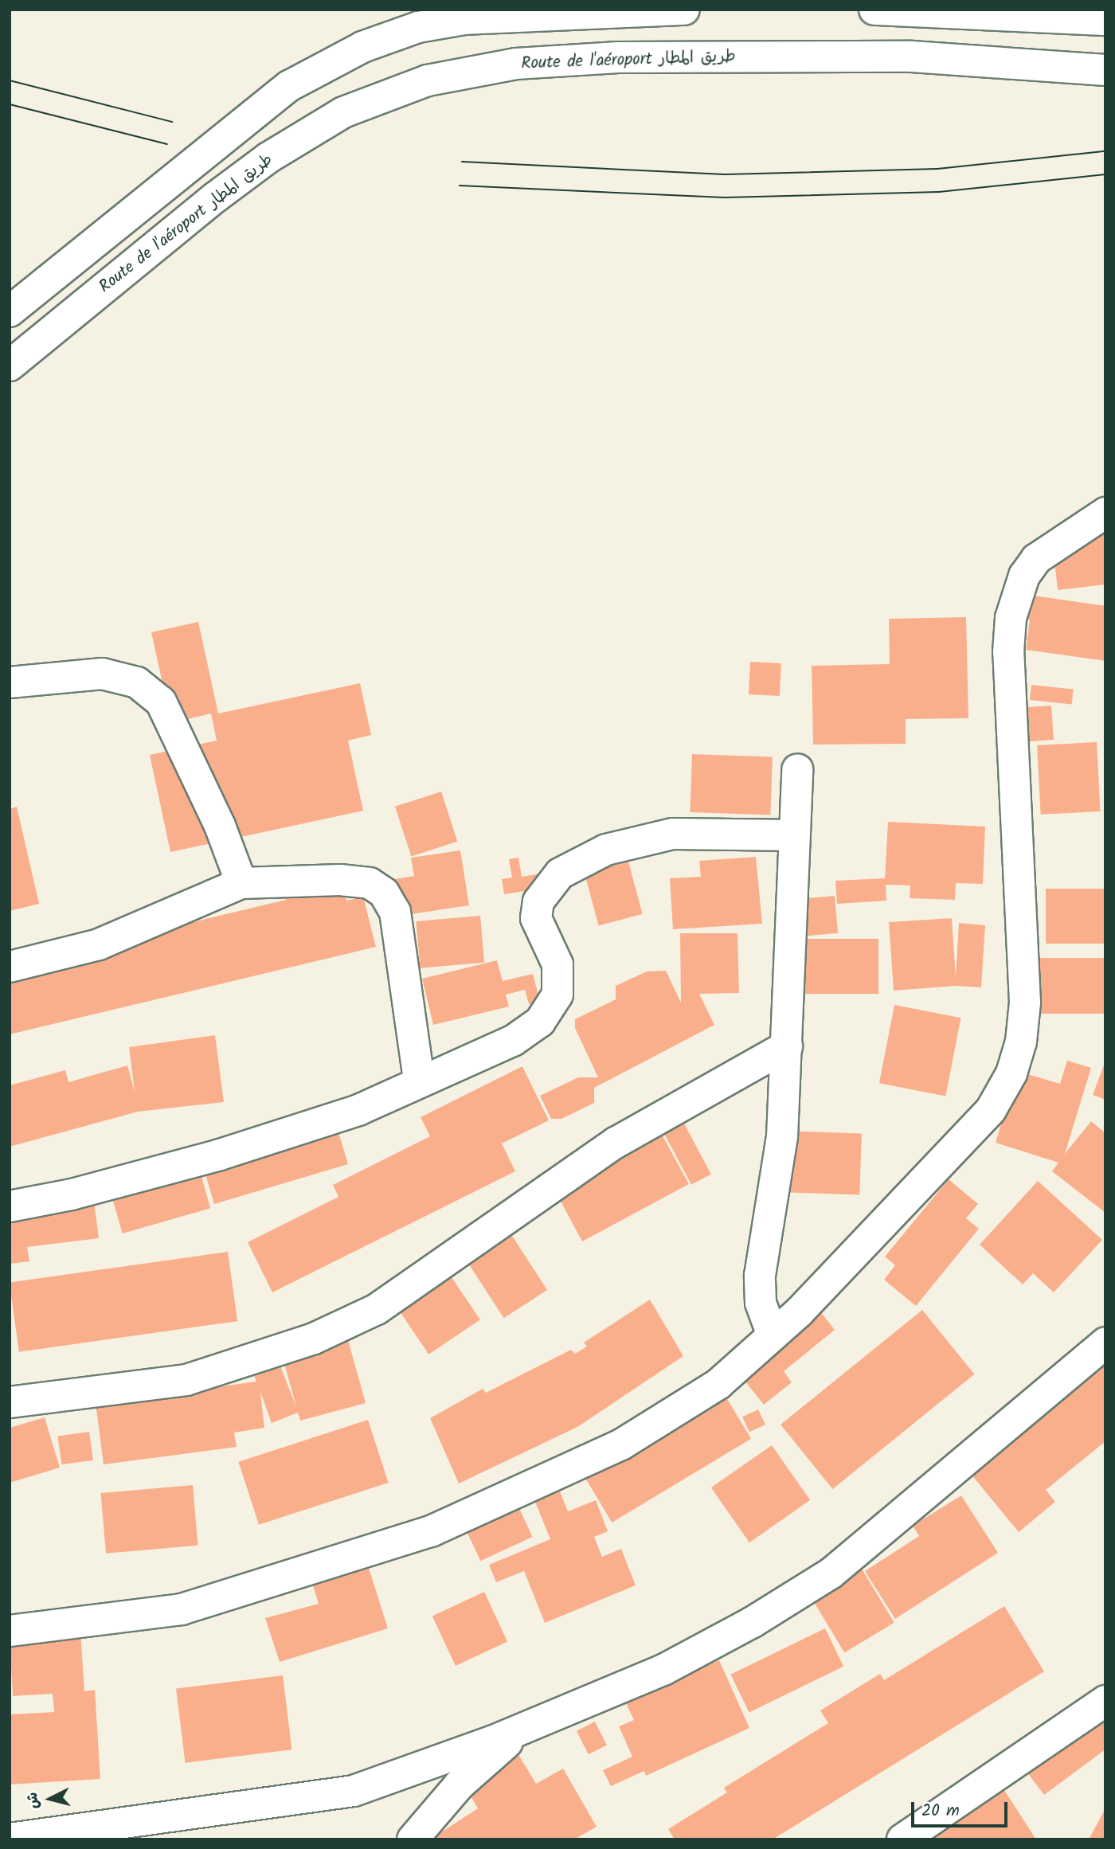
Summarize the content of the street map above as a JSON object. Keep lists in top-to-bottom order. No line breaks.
{"streets":{"main road":["Route de l'aéroport طريق المطار"]},"scale_bar":"20 m","north":"left"}
